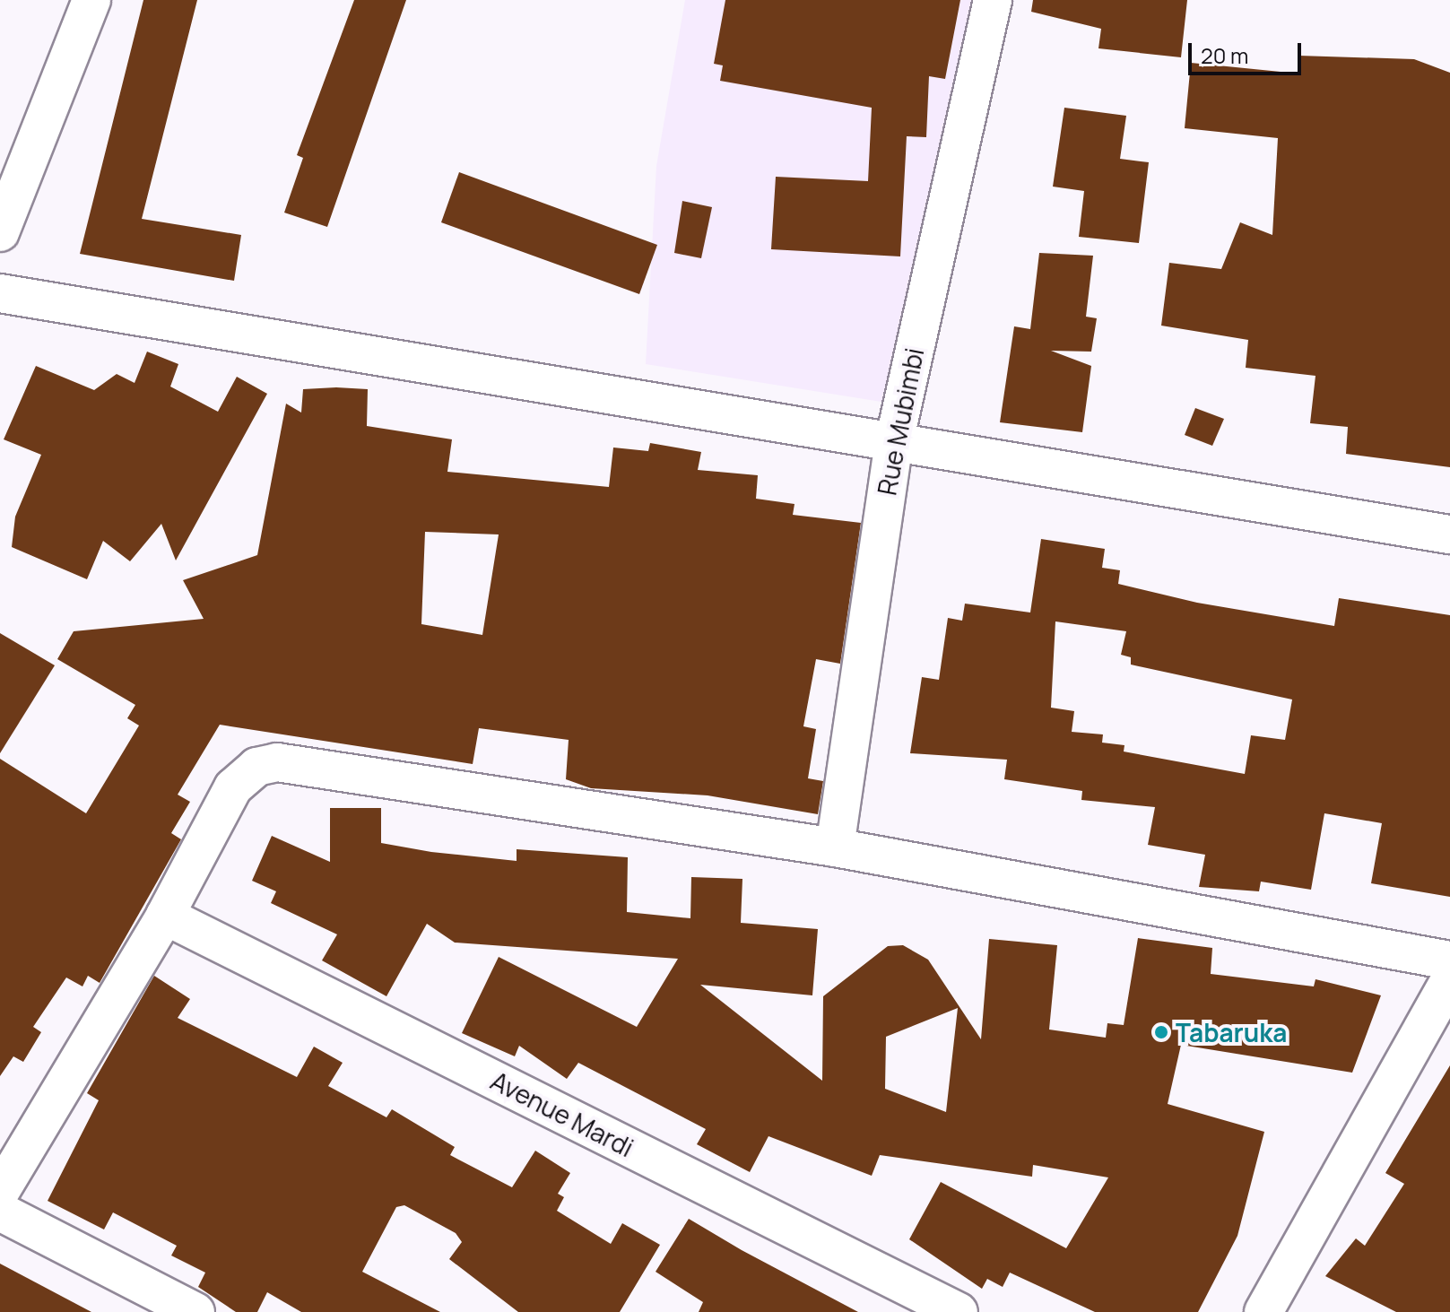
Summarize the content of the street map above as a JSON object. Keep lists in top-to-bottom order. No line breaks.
{"streets":{"street":["Rue Mubimbi","Avenue Mardi"]},"places":["Tabaruka"],"scale_bar":"20 m"}
